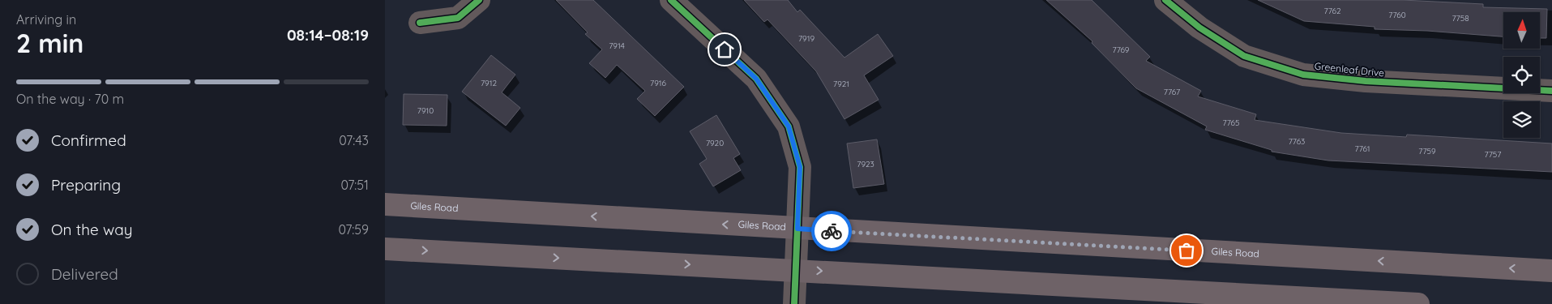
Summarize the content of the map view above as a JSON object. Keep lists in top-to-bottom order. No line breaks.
{"streets":{"main road":["Giles Road"],"street":["Greenleaf Drive"]},"house_numbers":["7762","7760","7758","7919","7914","7769","7912","7916","7921","7767","7910","7765","7763","7920","7761","7759","7757","7923"],"north":"top","page":{"heading":["2 min","Arriving in","08:14–08:19"],"bar":"On the way · 70 m","list":[["Confirmed","07:43"],["Preparing","07:51"],["On the way","07:59"],"Delivered"]}}
